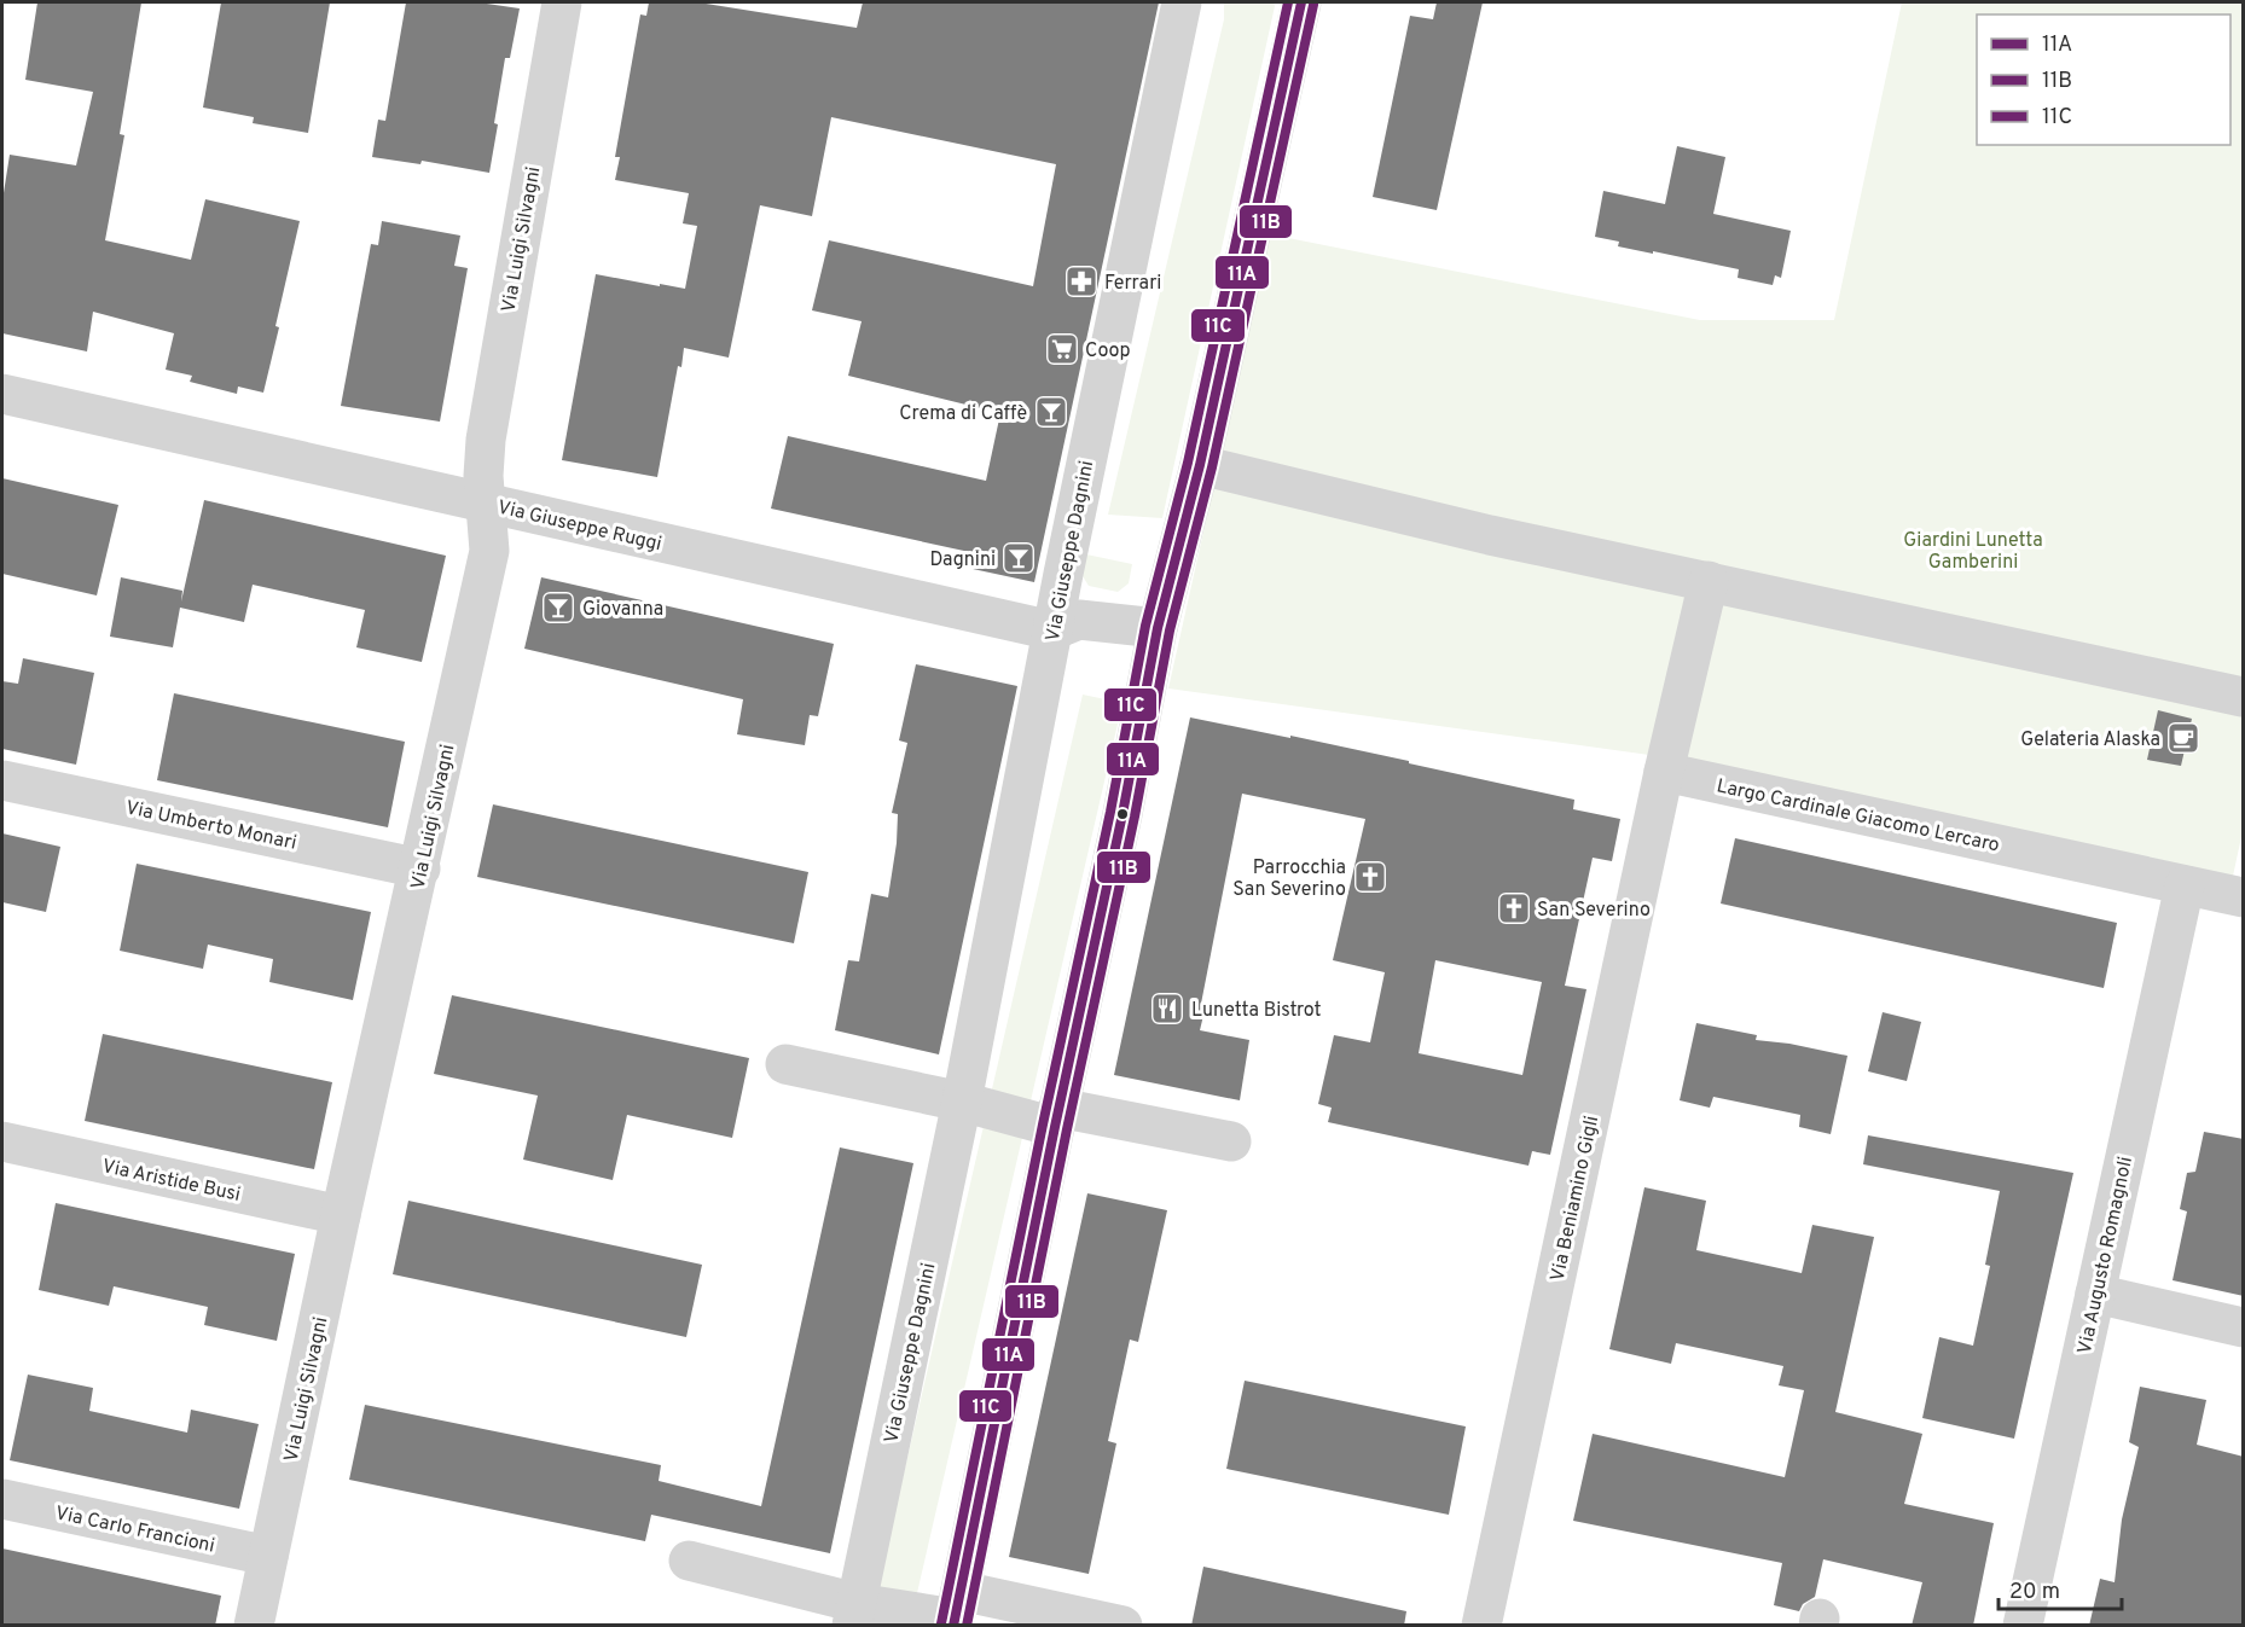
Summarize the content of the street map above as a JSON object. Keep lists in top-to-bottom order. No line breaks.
{"streets":{"street":["Via Luigi Silvagni","Via Giuseppe Ruggi","Via Giuseppe Dagnini","Largo Cardinale Giacomo Lercaro","Via Umberto Monari","Via Aristide Busi","Via Beniamino Gigli","Via Augusto Romagnoli","Via Carlo Francioni"]},"crossings":[["Via Luigi Silvagni","Via Giuseppe Ruggi"],["Via Luigi Silvagni","Via Umberto Monari"],["Via Luigi Silvagni","Via Aristide Busi"],["Via Luigi Silvagni","Via Carlo Francioni"],["Via Giuseppe Ruggi","Via Giuseppe Dagnini"],["Largo Cardinale Giacomo Lercaro","Via Beniamino Gigli"],["Largo Cardinale Giacomo Lercaro","Via Augusto Romagnoli"]],"parks":["Giardini Lunetta Gamberini"],"places":{"pharmacy":["Ferrari"],"supermarket":["Coop"],"bar":["Crema di Caffè","Dagnini","Giovanna"],"cafe":["Gelateria Alaska"],"church":["Parrocchia San Severino","San Severino"],"restaurant":["Lunetta Bistrot"]},"lines":["transit line 11A","transit line 11C","transit line 11B"],"legend":["11A","11B","11C"],"scale_bar":"20 m"}
